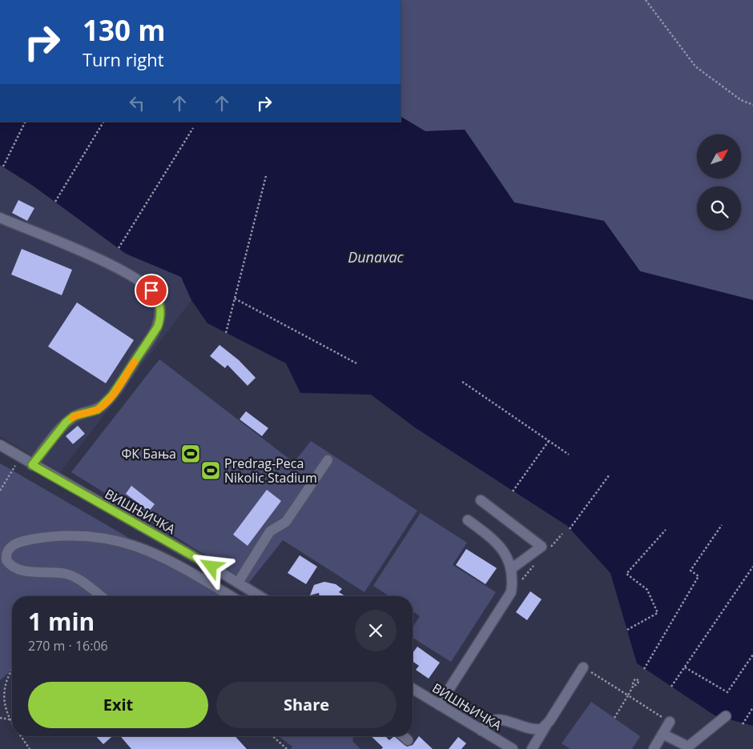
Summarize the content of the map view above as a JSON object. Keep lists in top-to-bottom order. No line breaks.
{"streets":{"street":["ВИШЊИЧКА"]},"water":["Dunavac"],"places":{"sports":["ФК Бања","Predrag-Peca Nikolic Stadium"]},"north":"top right","page":{"turn":["130 m","Turn right"],"heading":["1 min","270 m · 16:06"],"buttons":["Exit","Share"]}}
